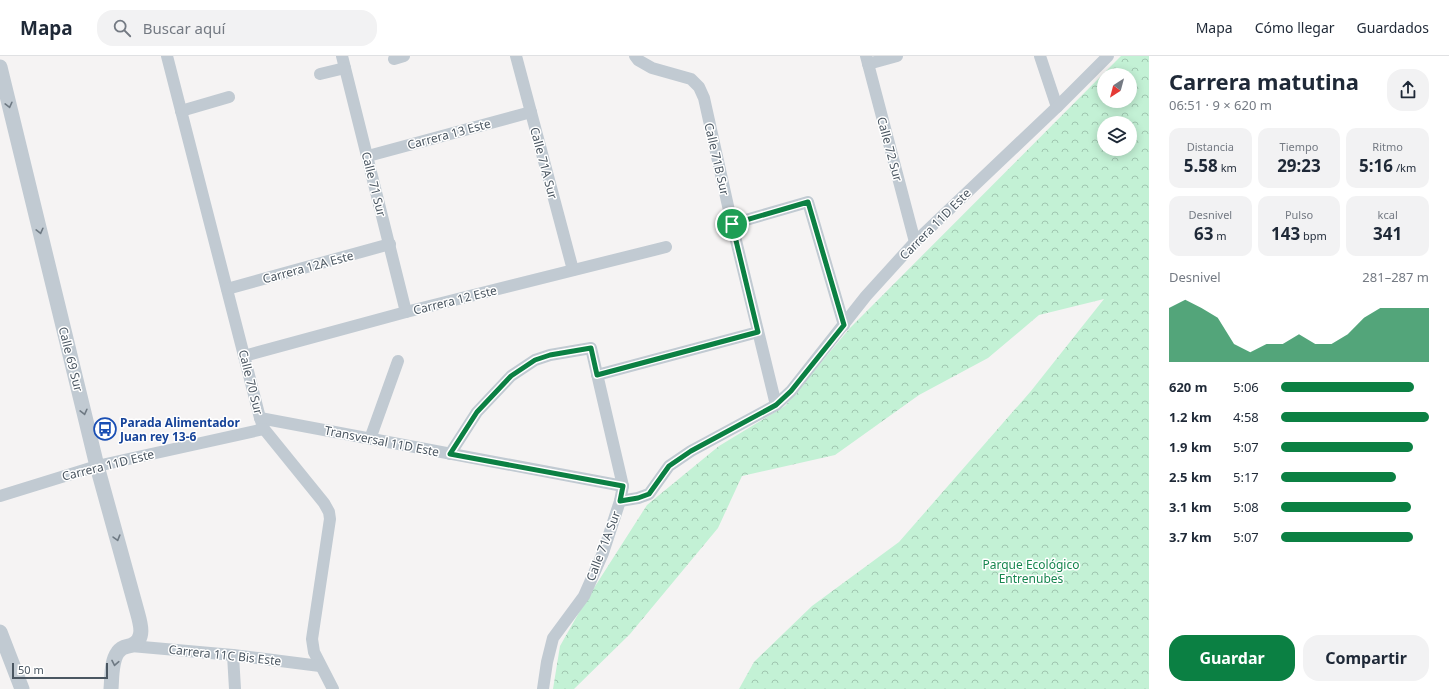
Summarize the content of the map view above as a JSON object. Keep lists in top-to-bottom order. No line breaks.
{"streets":{"street":["Carrera 13 Este","Calle 72 Sur","Calle 71B Sur","Calle 71A Sur","Calle 71 Sur","Carrera 11D Este","Carrera 12A Este","Carrera 12 Este","Calle 69 Sur","Calle 70 Sur","Transversal 11D Este","Carrera 11C Bis Este"]},"crossings":[["Carrera 13 Este","Calle 71A Sur"],["Carrera 13 Este","Calle 71 Sur"],["Calle 72 Sur","Carrera 11D Este"],["Calle 71B Sur","Carrera 11D Este"],["Calle 71A Sur","Carrera 11D Este"],["Calle 71A Sur","Carrera 12 Este"],["Calle 71A Sur","Transversal 11D Este"],["Calle 71 Sur","Carrera 12A Este"],["Calle 71 Sur","Carrera 12 Este"],["Carrera 11D Este","Calle 69 Sur"],["Carrera 11D Este","Calle 70 Sur"],["Carrera 11D Este","Transversal 11D Este"],["Carrera 12A Este","Calle 70 Sur"],["Carrera 12 Este","Calle 70 Sur"],["Calle 69 Sur","Carrera 11C Bis Este"],["Calle 70 Sur","Transversal 11D Este"],["Calle 70 Sur","Carrera 11C Bis Este"]],"one_way":["Calle 69 Sur"],"parks":["Parque Ecológico Entrenubes"],"places":{"bus stop":["Parada Alimentador Juan rey 13-6"]},"scale_bar":"50 m","north":"bottom left","page":{"header":"Mapa","search":"Buscar aquí","nav":["Mapa","Cómo llegar","Guardados"],"heading":["Carrera matutina","06:51 · 9 × 620 m"],"stats":[["Distancia","5.58 km"],["Tiempo","29:23"],["Ritmo","5:16 /km"],["Desnivel","63 m"],["Pulso","143 bpm"],["kcal","341"]],"chart":["Desnivel","281–287 m"],"list":[{"name":"620 m","note":"5:06"},{"name":"1.2 km","note":"4:58"},{"name":"1.9 km","note":"5:07"},{"name":"2.5 km","note":"5:17"},{"name":"3.1 km","note":"5:08"},{"name":"3.7 km","note":"5:07"}],"buttons":["Guardar","Compartir"],"scale":"50 m"}}
